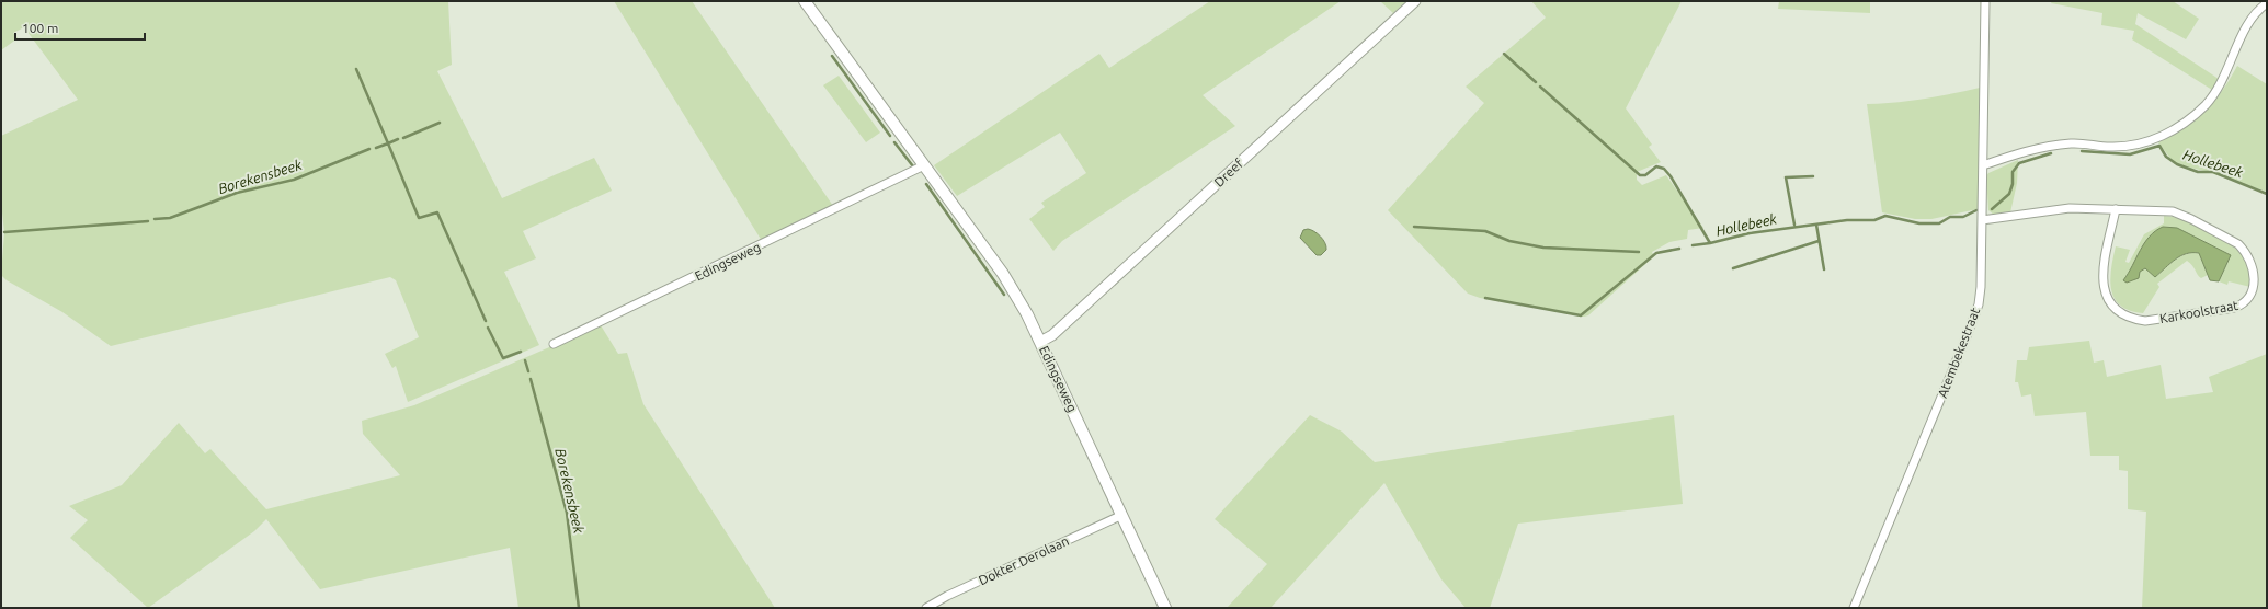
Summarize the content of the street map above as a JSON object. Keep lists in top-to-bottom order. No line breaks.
{"streets":{"main road":["Edingseweg"],"street":["Dreef","Karkoolstraat","Atembekestraat","Dokter Derolaan"]},"crossings":[["Dreef","Edingseweg"],["Edingseweg","Dokter Derolaan"],["Karkoolstraat","Atembekestraat"]],"water":["Hollebeek","Borekensbeek"],"scale_bar":"100 m"}
